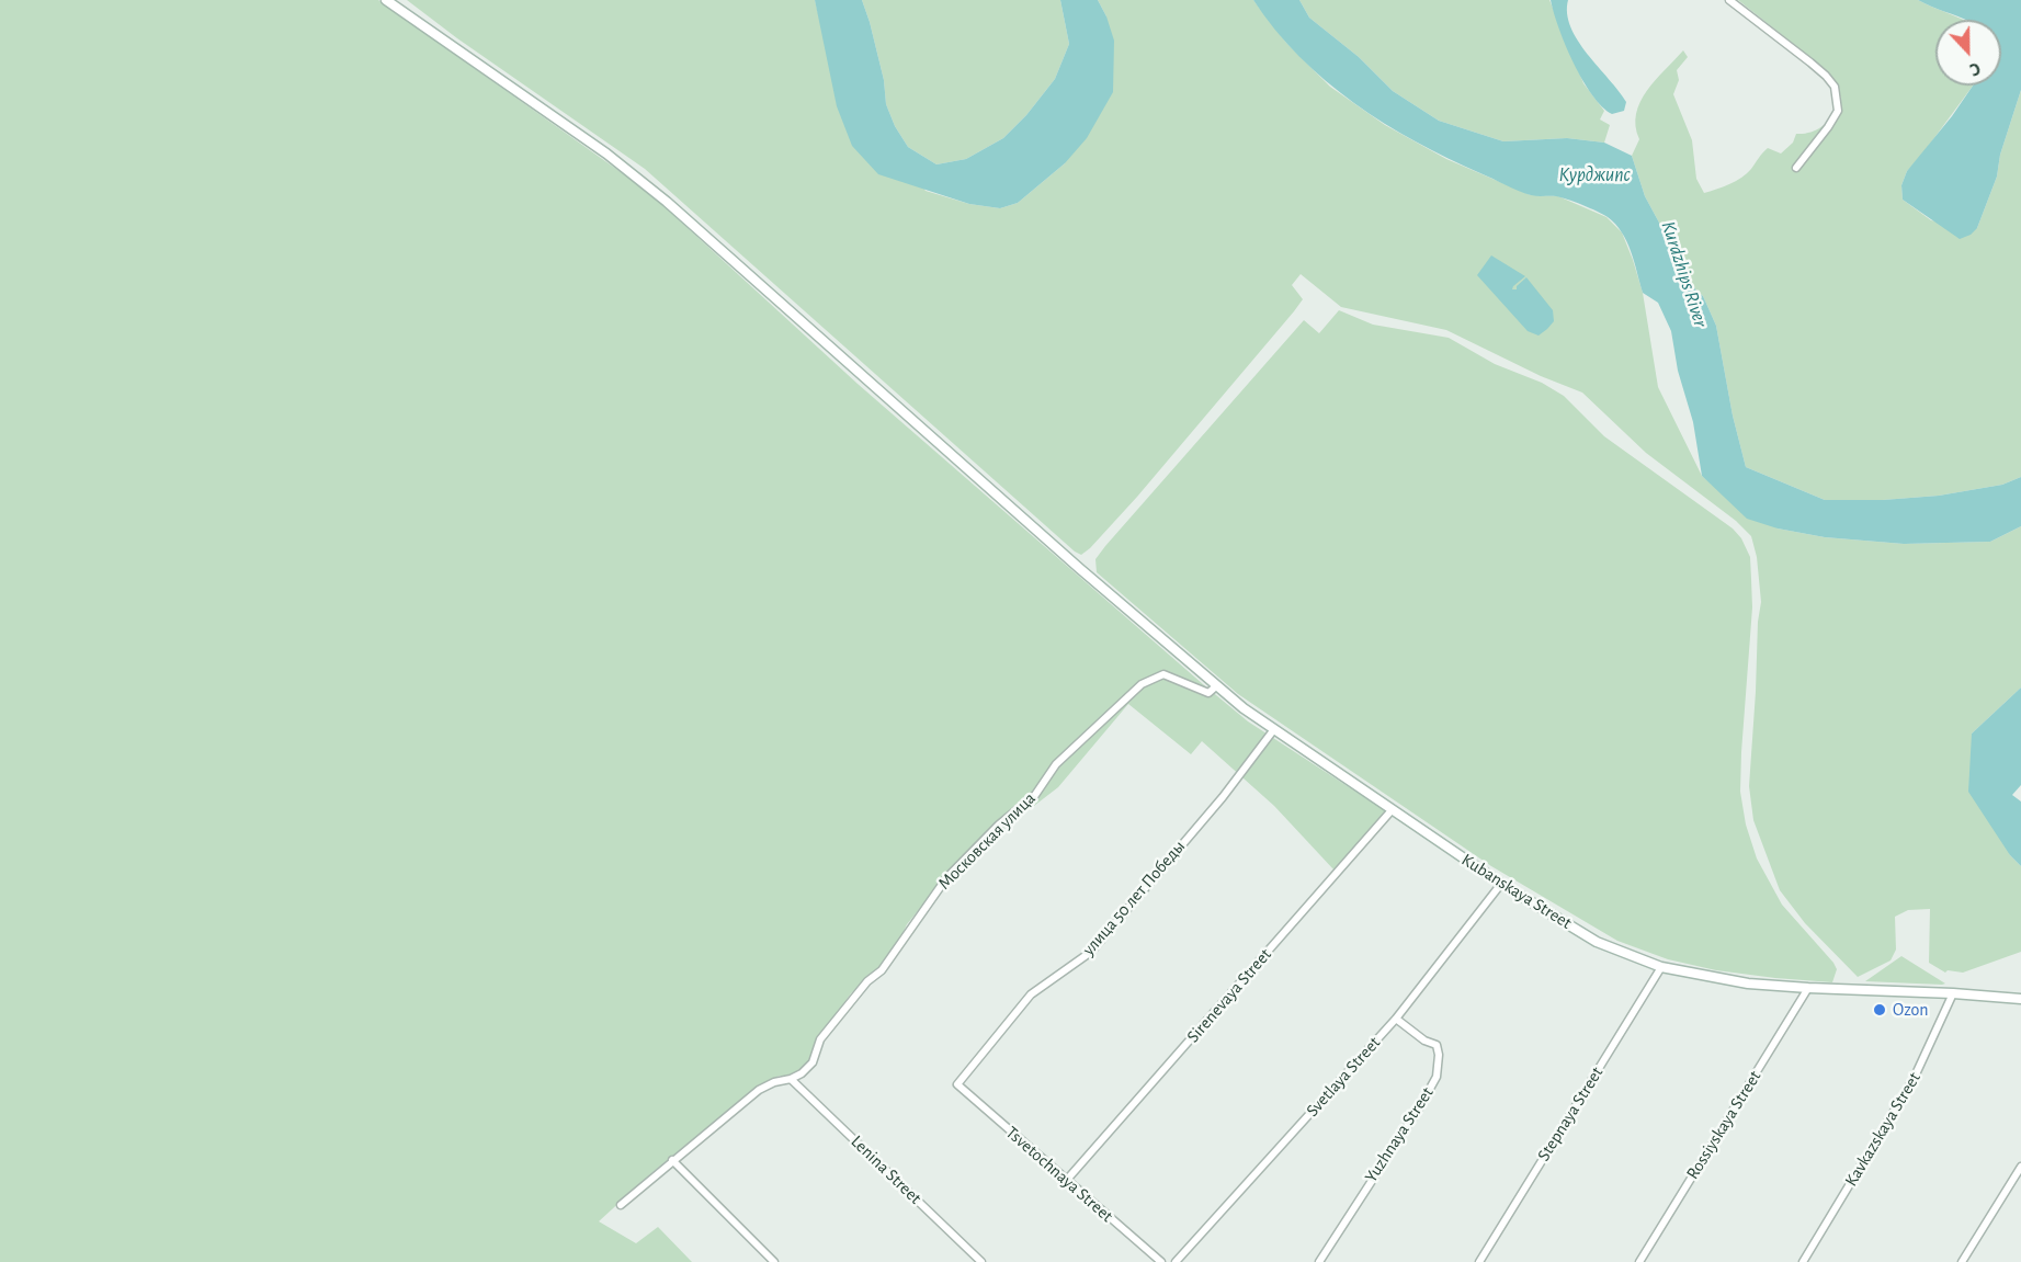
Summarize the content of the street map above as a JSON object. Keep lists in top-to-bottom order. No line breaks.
{"streets":{"main road":["Kubanskaya Street"],"street":["Московская улица","улица 50 лет Победы","Sirenevaya Street","Svetlaya Street","Stepnaya Street","Rossiyskaya Street","Kavkazskaya Street","Yuzhnaya Street","Lenina Street","Tsvetochnaya Street"]},"crossings":[["Московская улица","Kubanskaya Street"],["Московская улица","Lenina Street"],["Kubanskaya Street","улица 50 лет Победы"],["Kubanskaya Street","Sirenevaya Street"],["Kubanskaya Street","Svetlaya Street"],["Kubanskaya Street","Stepnaya Street"],["Kubanskaya Street","Rossiyskaya Street"],["Kubanskaya Street","Kavkazskaya Street"],["улица 50 лет Победы","Tsvetochnaya Street"],["Sirenevaya Street","Tsvetochnaya Street"],["Svetlaya Street","Yuzhnaya Street"]],"water":["Курджипс","Kurdzhips River"],"places":["Ozon"],"north":"bottom"}
